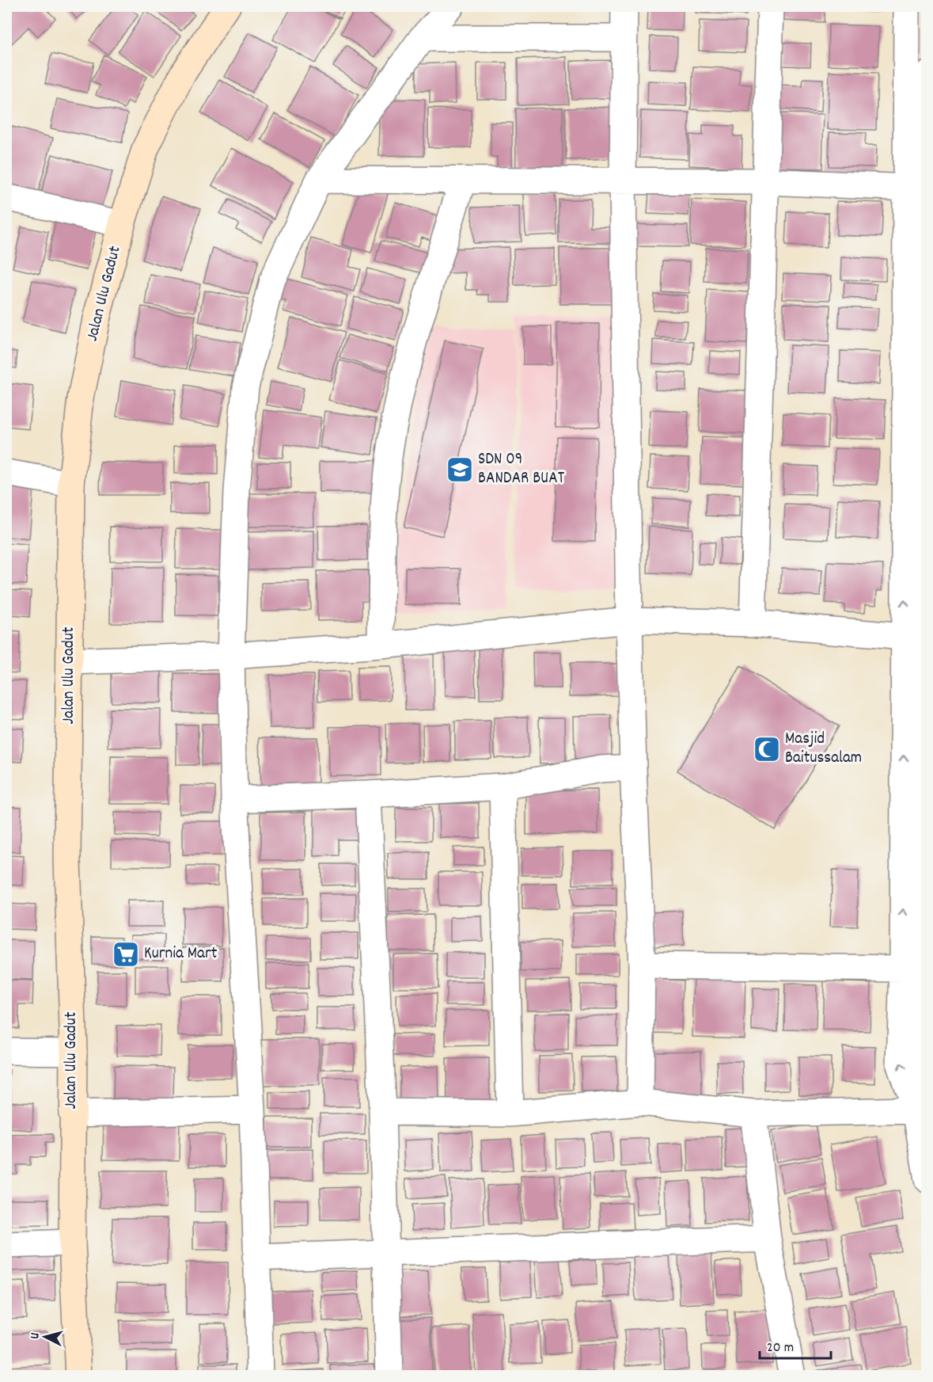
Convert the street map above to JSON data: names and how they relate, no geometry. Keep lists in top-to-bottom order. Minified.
{"streets":{"street":["Jalan Ulu Gadut"]},"places":{"school or university":["SDN 09 BANDAR BUAT"],"mosque":["Masjid Baitussalam"],"supermarket":["Kurnia Mart"]},"scale_bar":"20 m","north":"left"}
